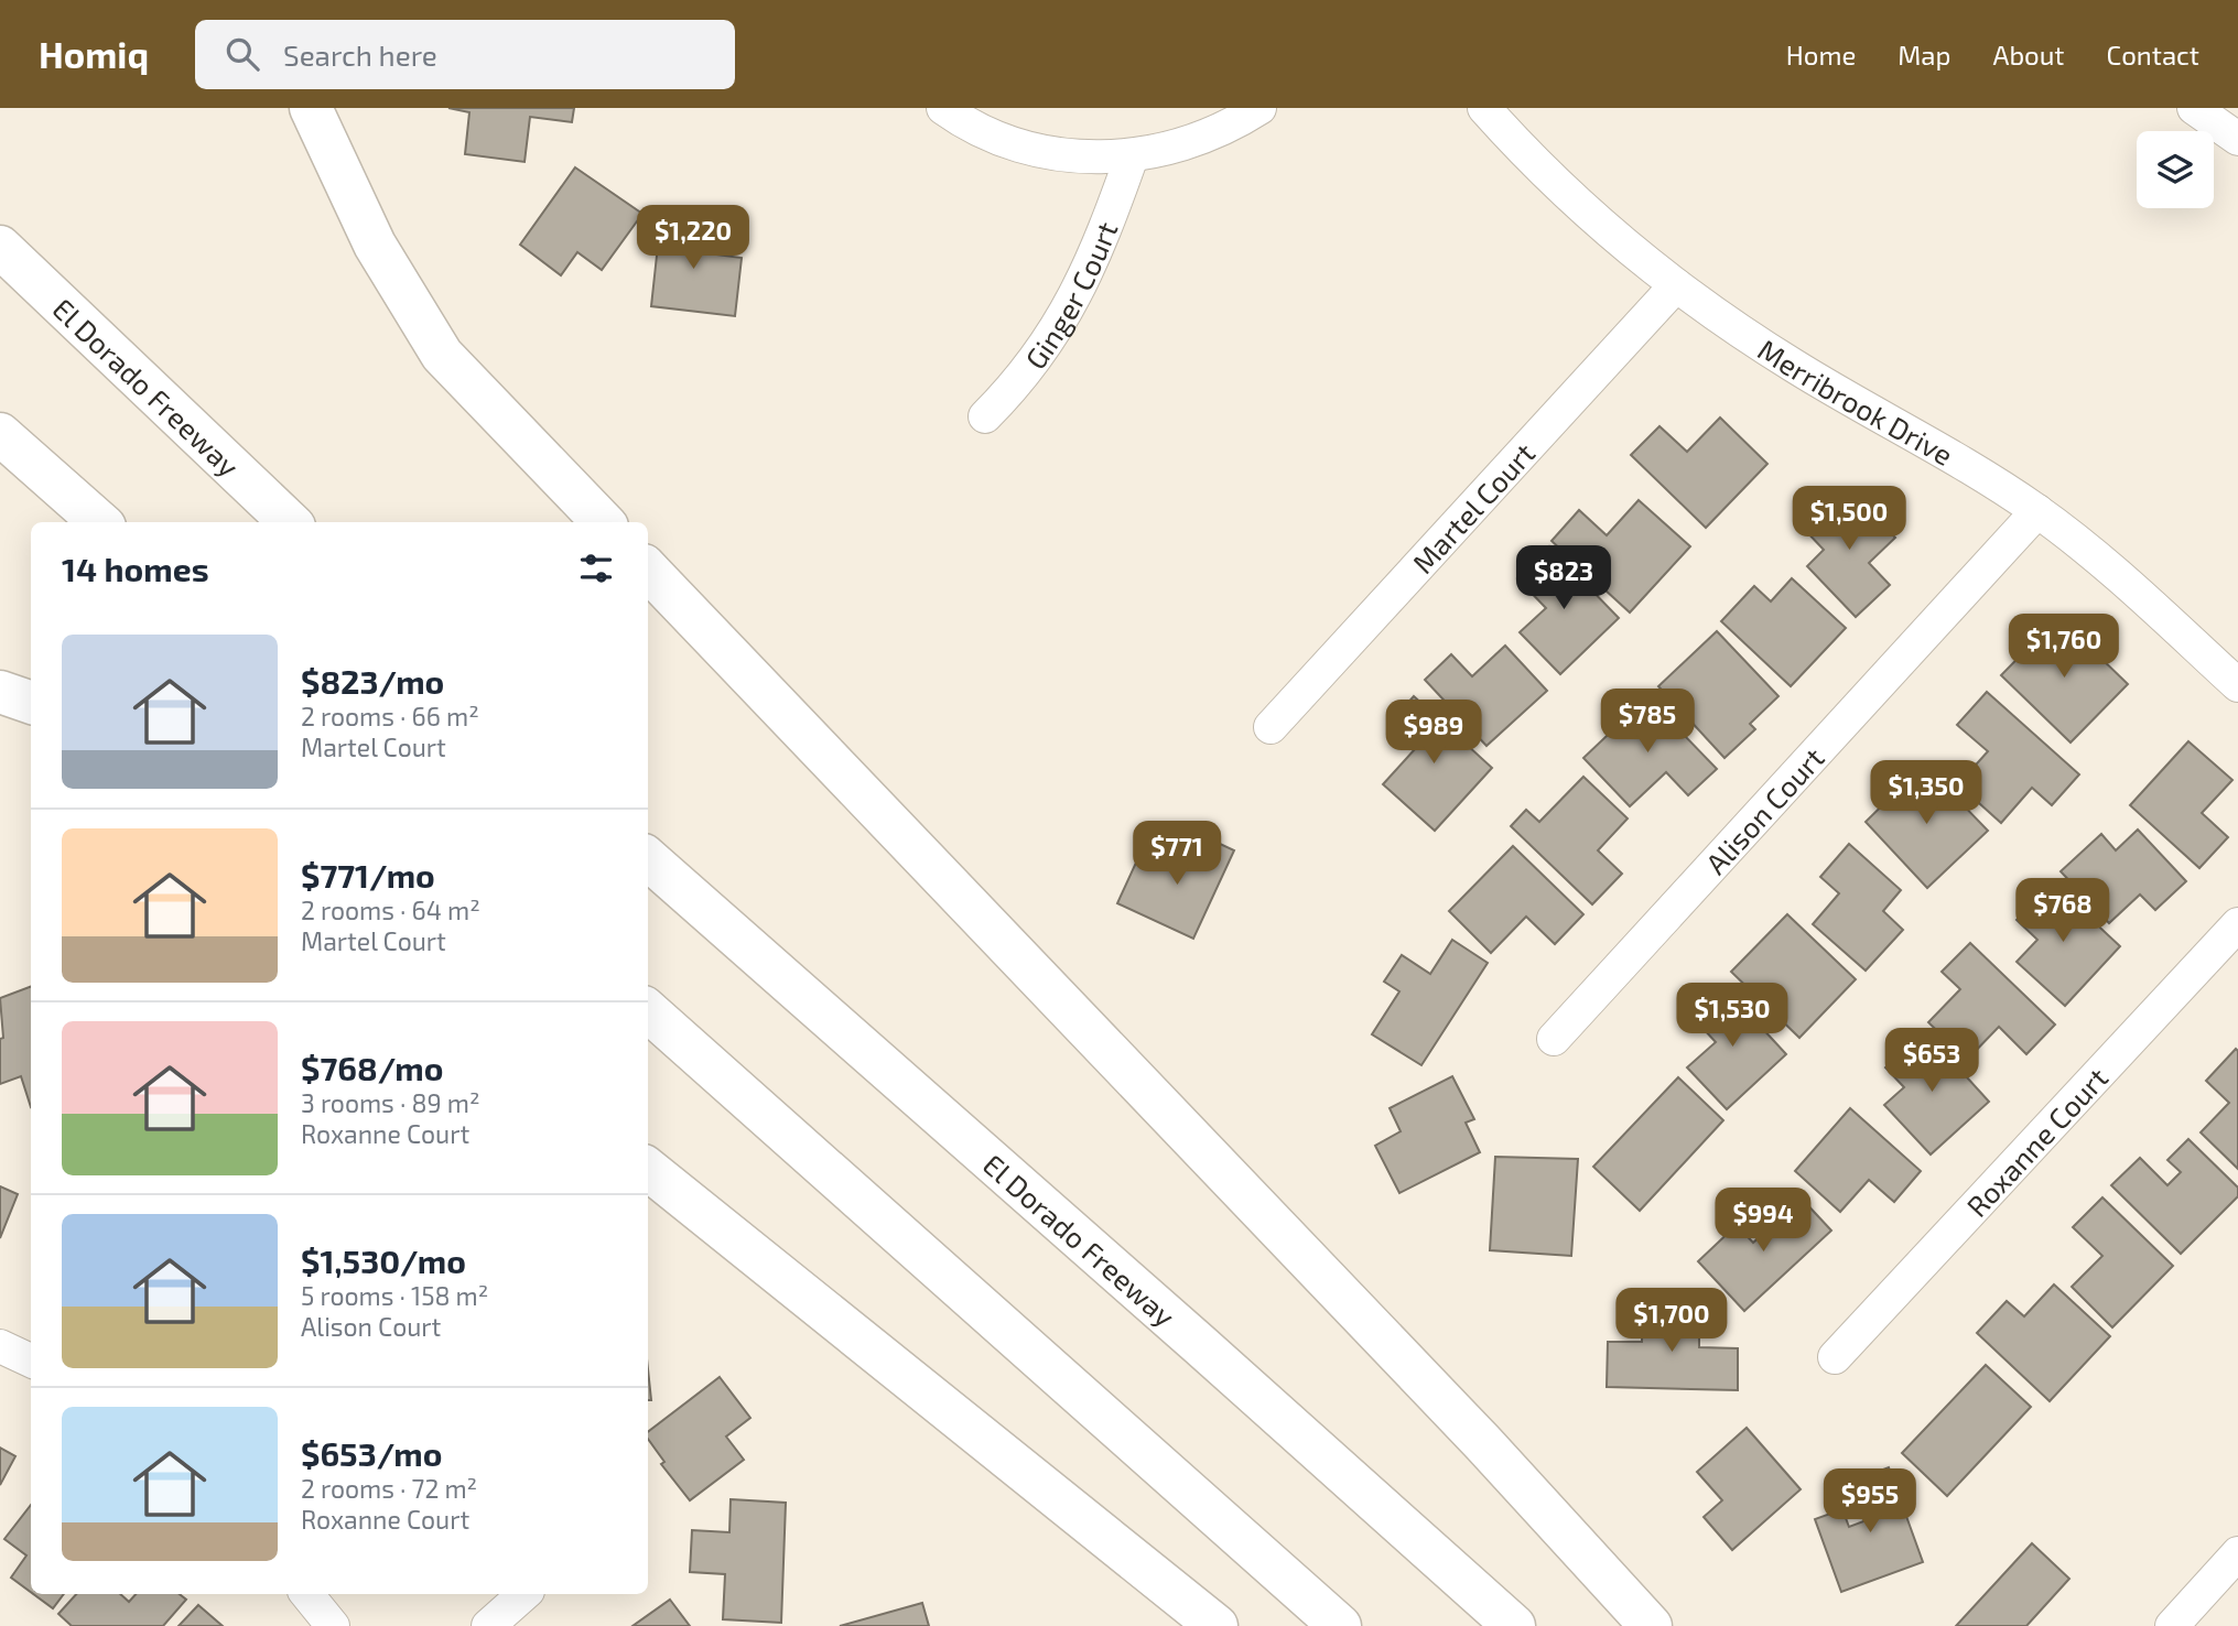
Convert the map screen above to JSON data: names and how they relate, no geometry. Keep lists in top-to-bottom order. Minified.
{"streets":{"highway":["El Dorado Freeway"],"street":["Ginger Court","Merribrook Drive","Martel Court","Alison Court","Roxanne Court"]},"crossings":[["Merribrook Drive","Martel Court"],["Merribrook Drive","Alison Court"]],"page":{"header":"Homiq","search":"Search here","nav":["Home","Map","About","Contact"],"price":["$1,220","$1,500","$823","$1,760","$785","$989","$1,350","$771","$768","$1,530","$653","$994","$1,700","$955"],"heading":"14 homes","list":[{"name":"$823/mo","note":"2 rooms · 66 m² · Martel Court"},{"name":"$771/mo","note":"2 rooms · 64 m² · Martel Court"},{"name":"$768/mo","note":"3 rooms · 89 m² · Roxanne Court"},{"name":"$1,530/mo","note":"5 rooms · 158 m² · Alison Court"},{"name":"$653/mo","note":"2 rooms · 72 m² · Roxanne Court"}]}}
